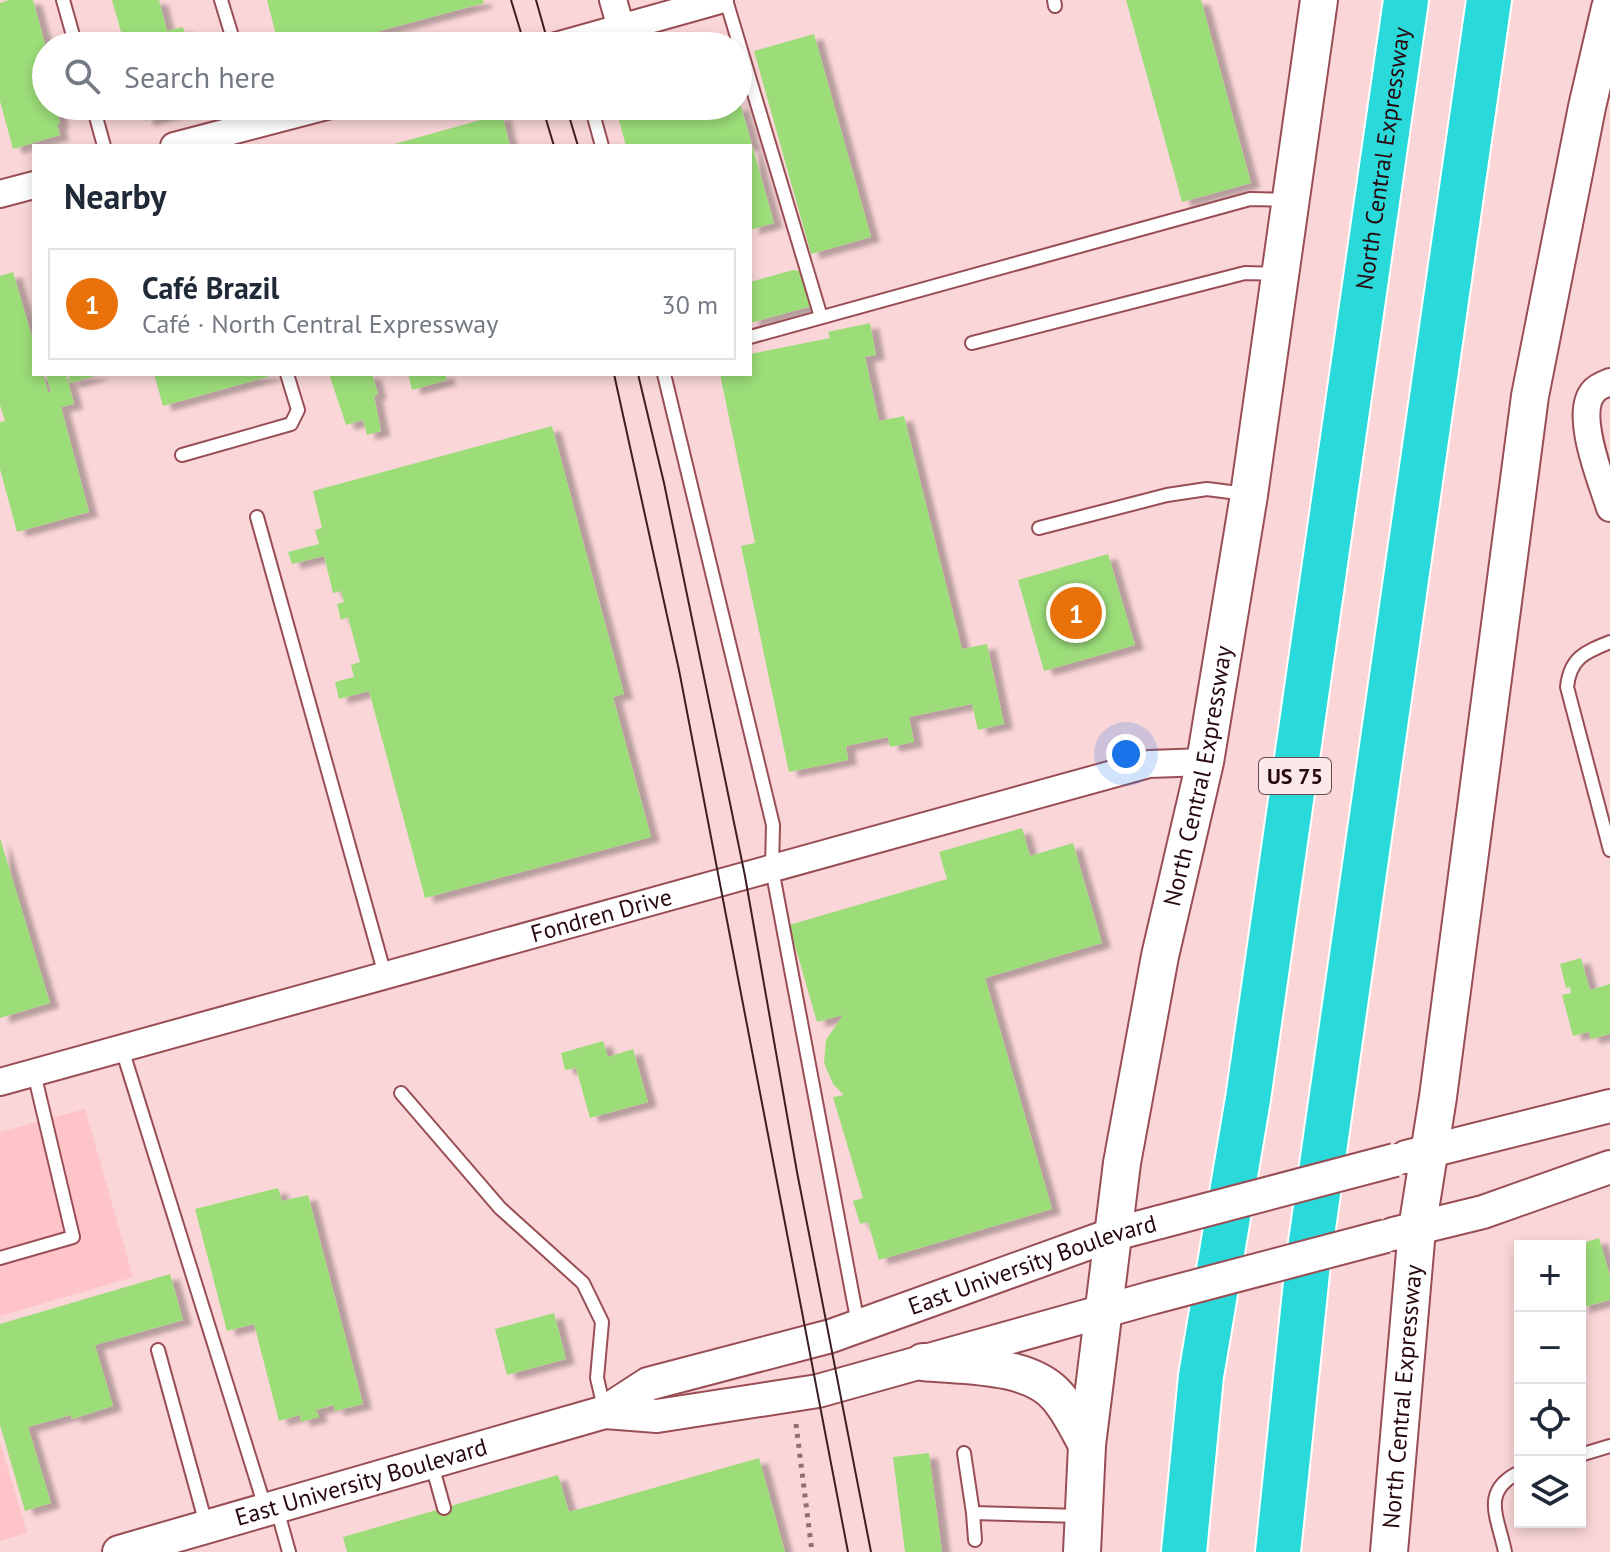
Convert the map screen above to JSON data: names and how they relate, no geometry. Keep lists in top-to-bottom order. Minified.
{"streets":{"highway":["North Central Expressway","US 75"],"street":["Fondren Drive","East University Boulevard"]},"crossings":[["North Central Expressway","Fondren Drive"],["North Central Expressway","East University Boulevard"]],"page":{"search":"Search here","heading":"Nearby","list":[{"mark":"1","name":"Café Brazil","note":"Café · North Central Expressway","value":"30 m"}],"pins":"1","map_buttons":["+","−"]}}
